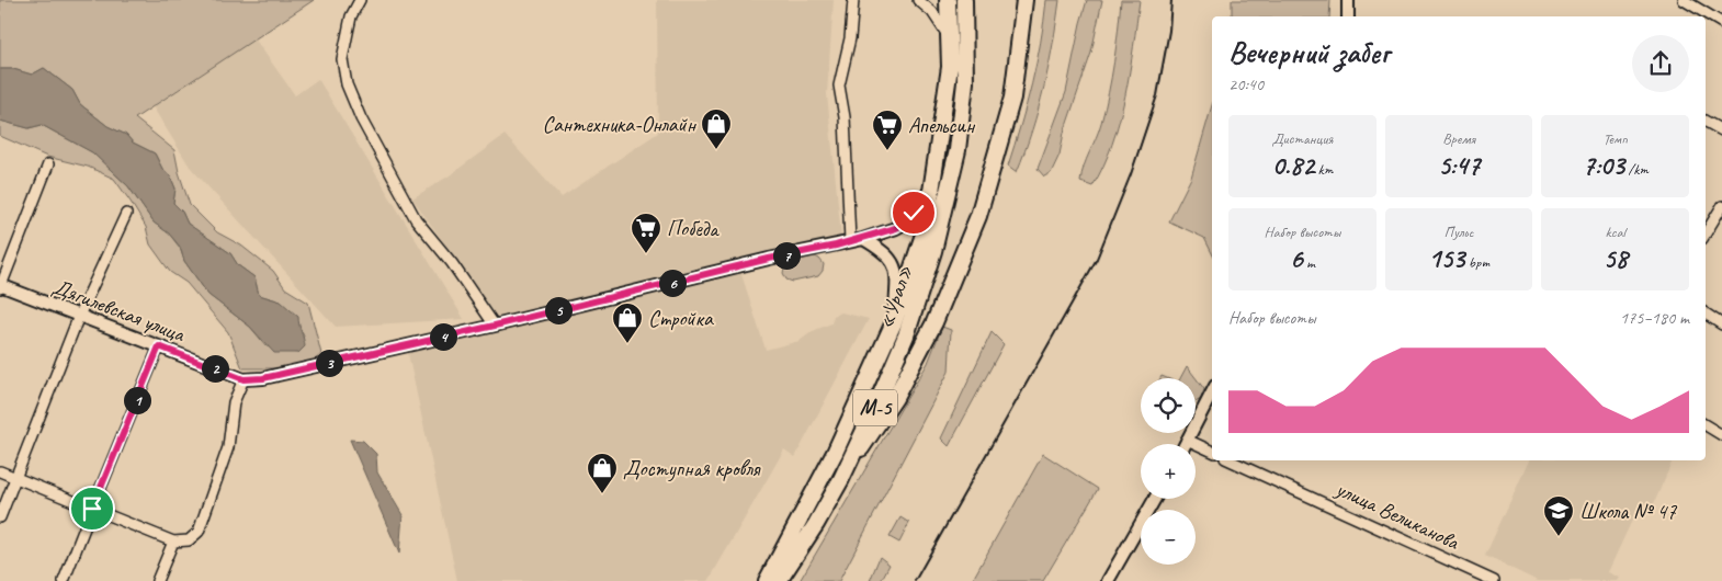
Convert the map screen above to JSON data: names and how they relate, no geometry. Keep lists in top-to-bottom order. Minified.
{"streets":{"main road":["«Урал»","М-5"],"street":["Дягилевская улица","улица Великанова"]},"crossings":[["«Урал»","Дягилевская улица"]],"places":{"shop":["Сантехника-Онлайн","Стройка","Доступная кровля"],"supermarket":["Апельсин","Победа"],"school or university":["Школа № 47"]},"page":{"heading":["Вечерний забег","20:40"],"stats":[["Дистанция","0.82 km"],["Время","5:47"],["Темп","7:03 /km"],["Набор высоты","6 m"],["Пульс","153 bpm"],["kcal","58"]],"pins":["7","6","5","4","3","2","1"],"chart":["Набор высоты","175–180 m"],"map_buttons":["+","−"]}}
